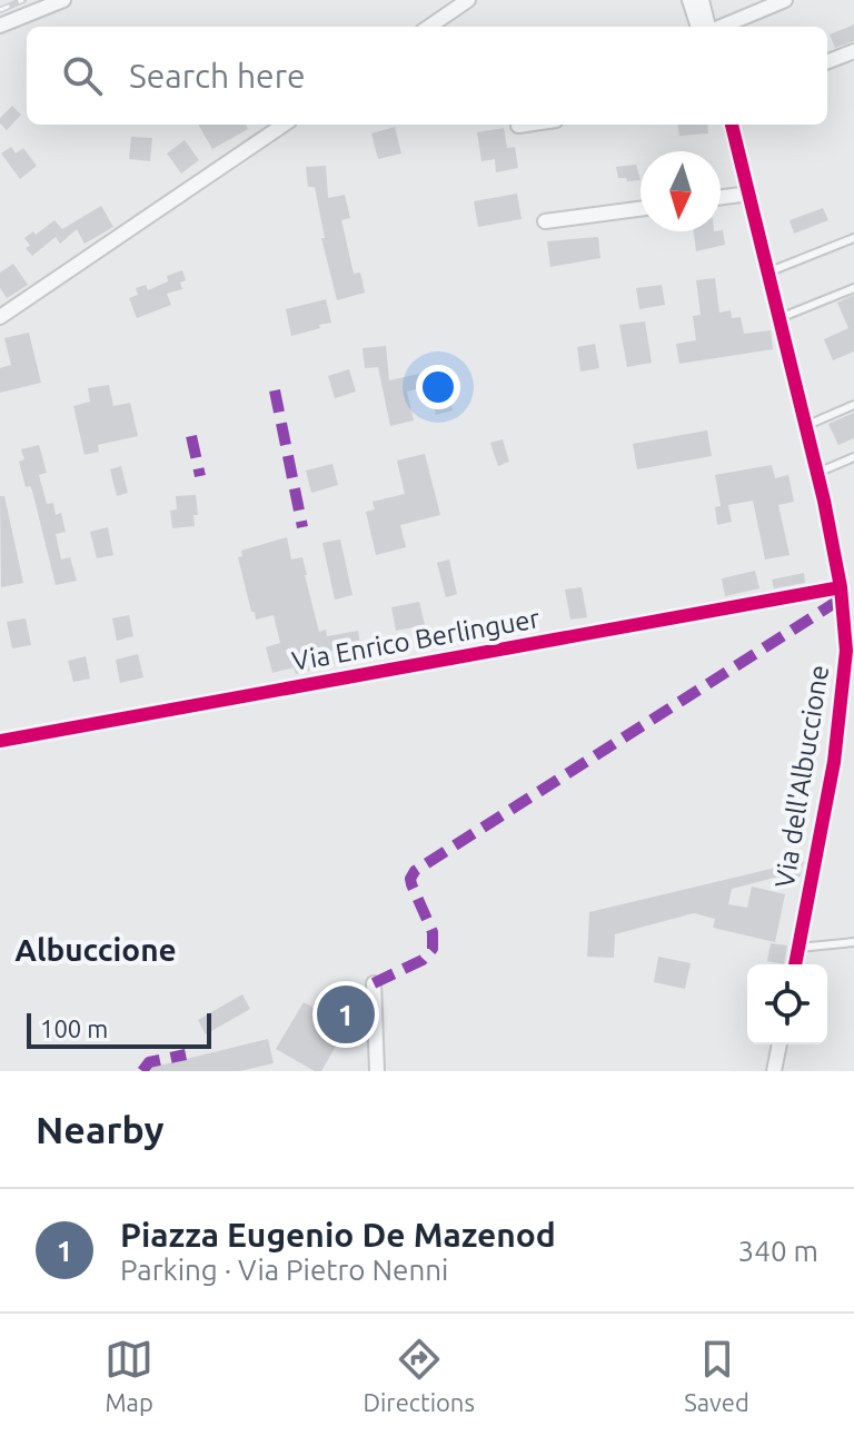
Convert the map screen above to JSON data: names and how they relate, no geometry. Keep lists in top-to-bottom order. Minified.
{"streets":{"street":["Via Enrico Berlinguer","Via dell'Albuccione"]},"crossings":[["Via Enrico Berlinguer","Via dell'Albuccione"]],"districts":["Albuccione"],"scale_bar":"100 m","north":"bottom","page":{"search":"Search here","pins":"1","scale":"100 m","heading":"Nearby","list":[{"mark":"1","name":"Piazza Eugenio De Mazenod","note":"Parking · Via Pietro Nenni","value":"340 m"}],"nav":["Map","Directions","Saved"]}}
